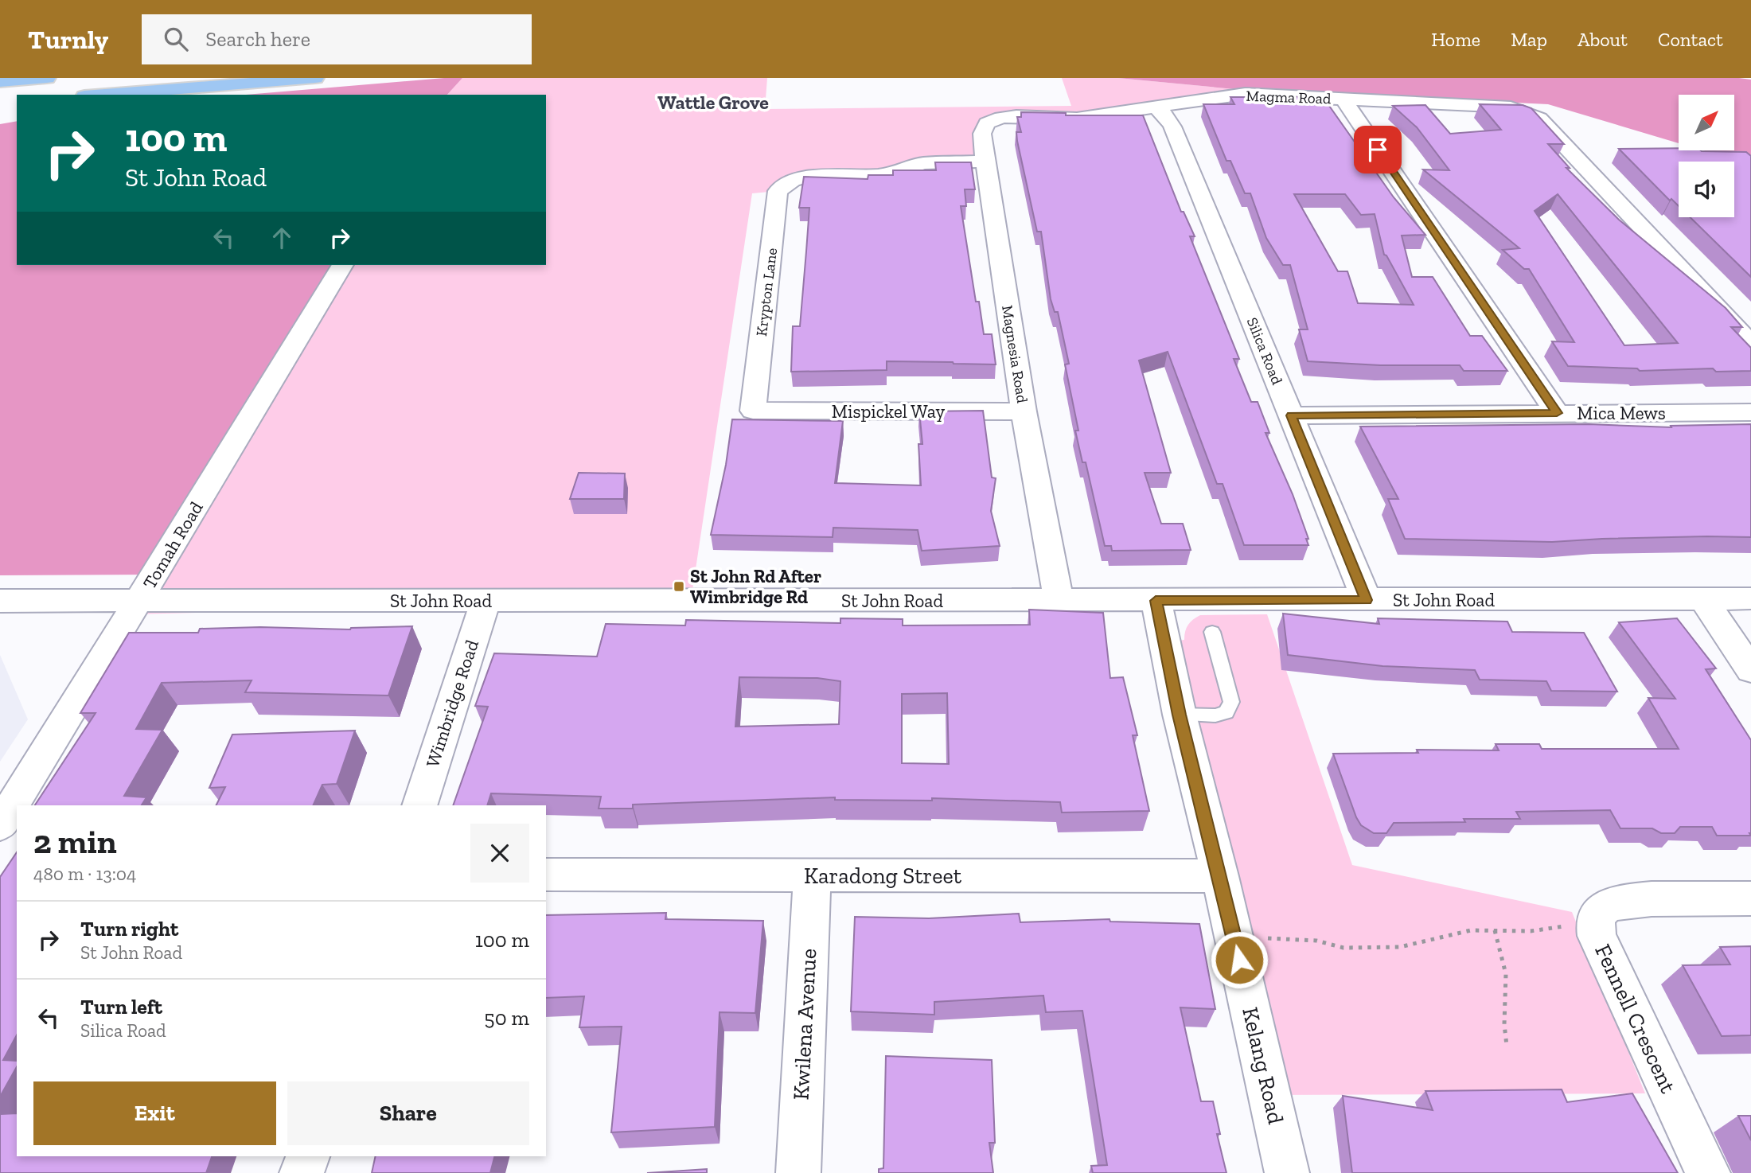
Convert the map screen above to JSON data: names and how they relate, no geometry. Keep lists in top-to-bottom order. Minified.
{"streets":{"street":["Magma Road","Krypton Lane","Silica Road","Magnesia Road","Mispickel Way","Mica Mews","Tomah Road","St John Road","Wimbridge Road","Karadong Street","Fennell Crescent","Kwilena Avenue","Kelang Road"]},"crossings":[["Magma Road","Silica Road"],["Magma Road","Magnesia Road"],["Krypton Lane","Magnesia Road"],["Krypton Lane","Mispickel Way"],["Silica Road","Mica Mews"],["Silica Road","St John Road"],["Magnesia Road","Mispickel Way"],["Magnesia Road","St John Road"],["Tomah Road","St John Road"],["St John Road","Wimbridge Road"],["St John Road","Kelang Road"],["Karadong Street","Kwilena Avenue"],["Karadong Street","Kelang Road"]],"districts":["Wattle Grove"],"places":{"transit":["St John Rd After Wimbridge Rd"]},"north":"top right","page":{"header":"Turnly","search":"Search here","nav":["Home","Map","About","Contact"],"turn":["100 m","St John Road"],"heading":["2 min","480 m · 13:04"],"list":[{"name":"Turn right","note":"St John Road","value":"100 m"},{"name":"Turn left","note":"Silica Road","value":"50 m"}],"buttons":["Exit","Share"]}}
